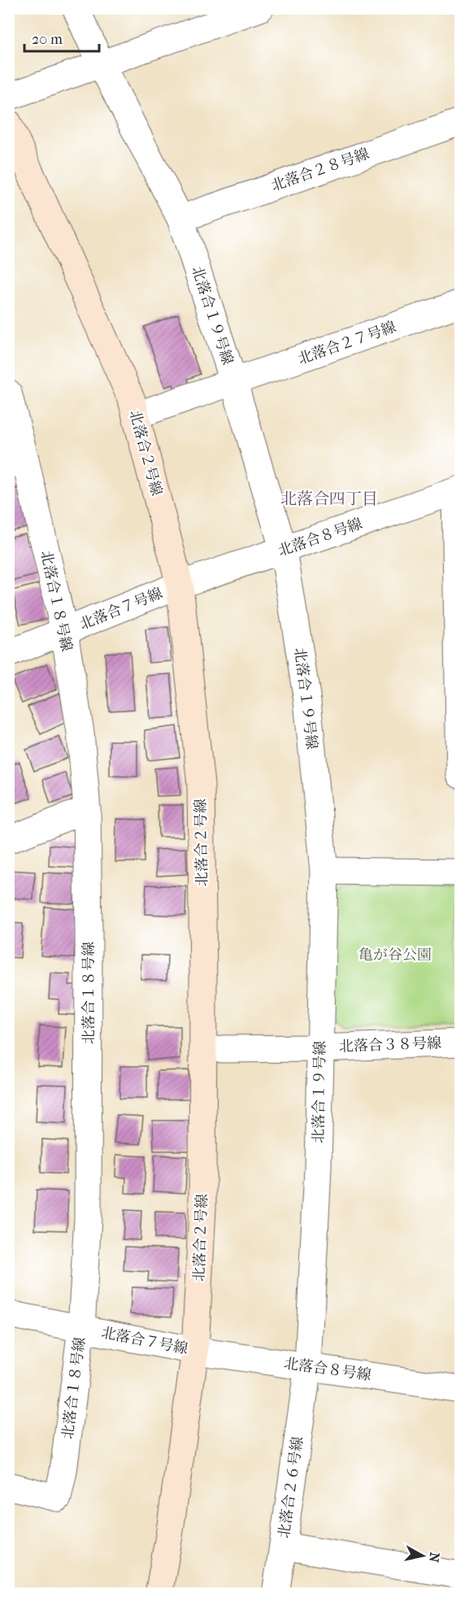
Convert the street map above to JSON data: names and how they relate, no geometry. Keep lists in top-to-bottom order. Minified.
{"streets":{"street":["北落合２８号線","北落合１９号線","北落合２７号線","北落合２号線","北落合８号線","北落合１８号線","北落合７号線","北落合３８号線","北落合２６号線"]},"crossings":[["北落合２８号線","北落合１９号線"],["北落合１９号線","北落合２７号線"],["北落合１９号線","北落合８号線"],["北落合１９号線","北落合３８号線"],["北落合１９号線","北落合２６号線"],["北落合２７号線","北落合２号線"],["北落合２号線","北落合８号線"],["北落合２号線","北落合７号線"],["北落合８号線","北落合７号線"],["北落合８号線","北落合２６号線"],["北落合１８号線","北落合７号線"]],"districts":["北落合四丁目"],"parks":["亀が谷公園"],"scale_bar":"20 m","north":"right"}
